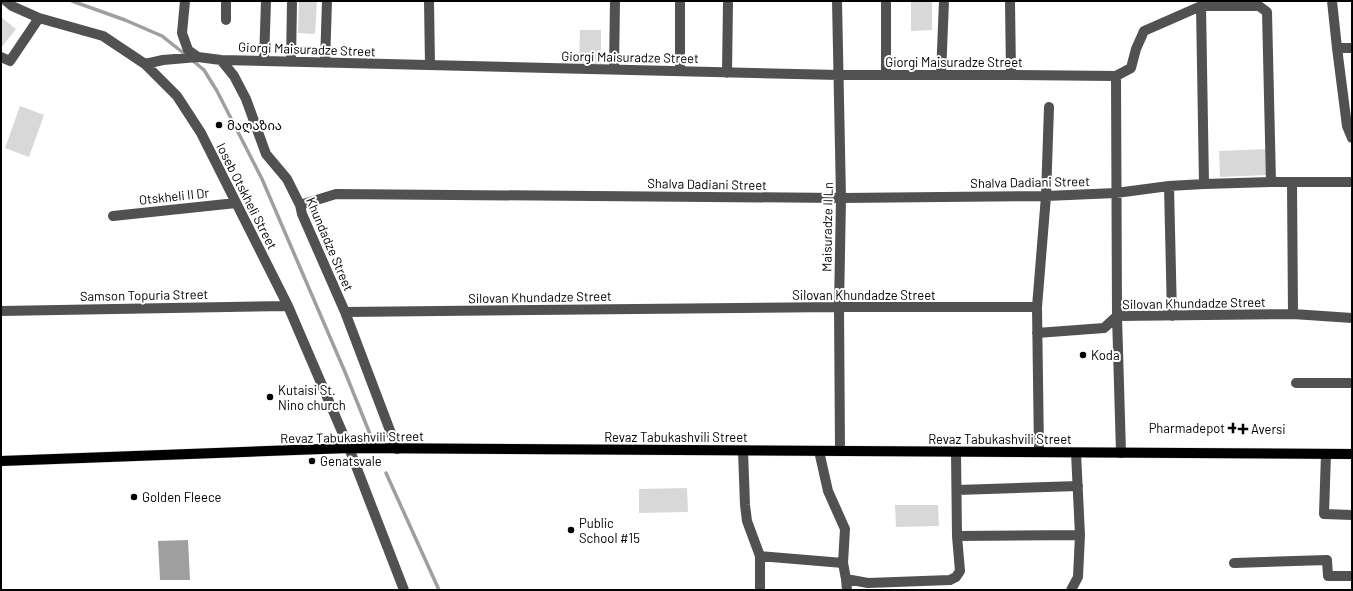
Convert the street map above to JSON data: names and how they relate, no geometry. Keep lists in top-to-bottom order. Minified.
{"streets":{"main road":["Revaz Tabukashvili Street"],"street":["Giorgi Maisuradze Street","Shalva Dadiani Street","Otskheli II Dr","Ioseb Otskheli Street","Maisuradze II Ln","Khundadze Street","Samson Topuria Street","Silovan Khundadze Street"]},"crossings":[["Giorgi Maisuradze Street","Ioseb Otskheli Street"],["Giorgi Maisuradze Street","Maisuradze II Ln"],["Giorgi Maisuradze Street","Khundadze Street"],["Shalva Dadiani Street","Maisuradze II Ln"],["Shalva Dadiani Street","Khundadze Street"],["Otskheli II Dr","Ioseb Otskheli Street"],["Ioseb Otskheli Street","Samson Topuria Street"],["Ioseb Otskheli Street","Revaz Tabukashvili Street"],["Maisuradze II Ln","Silovan Khundadze Street"],["Maisuradze II Ln","Revaz Tabukashvili Street"],["Khundadze Street","Silovan Khundadze Street"],["Khundadze Street","Revaz Tabukashvili Street"]],"places":{"other":["მაღაზია","Koda","Kutaisi St. Nino church","Genatsvale","Golden Fleece","Public School #15"],"health":["Pharmadepot","Aversi"]}}
